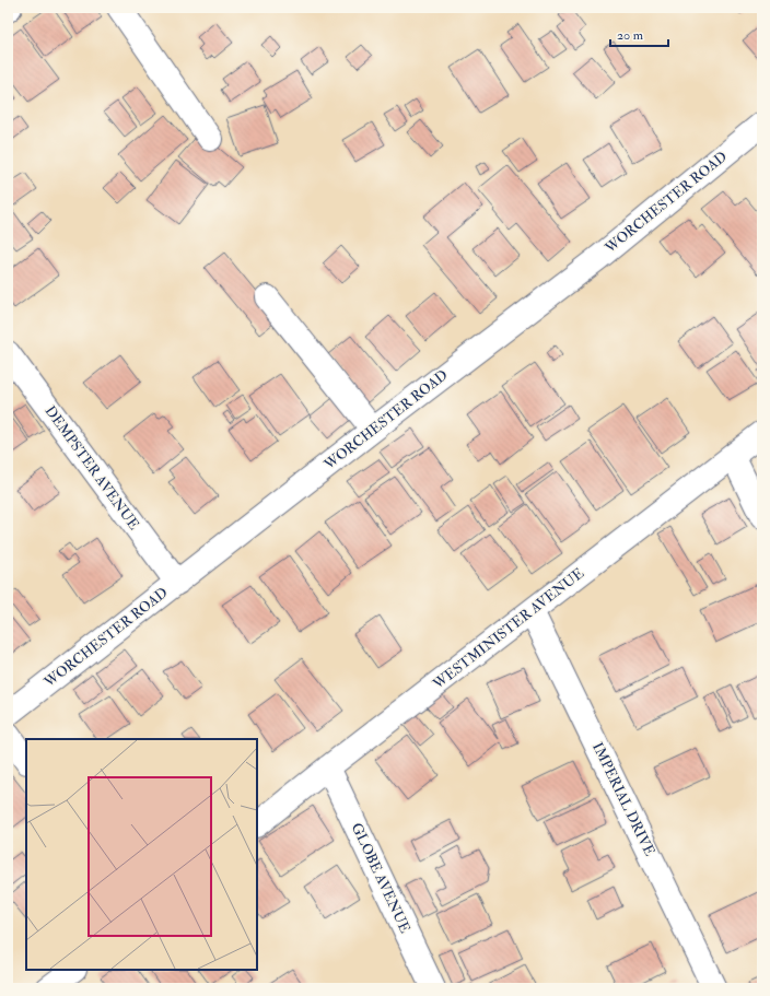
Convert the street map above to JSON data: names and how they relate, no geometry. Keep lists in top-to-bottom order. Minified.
{"streets":{"street":["WORCHESTER ROAD","DEMPSTER AVENUE","WESTMINISTER AVENUE","IMPERIAL DRIVE","GLOBE AVENUE"]},"crossings":[["WORCHESTER ROAD","DEMPSTER AVENUE"],["WESTMINISTER AVENUE","IMPERIAL DRIVE"],["WESTMINISTER AVENUE","GLOBE AVENUE"]],"scale_bar":"20 m"}
